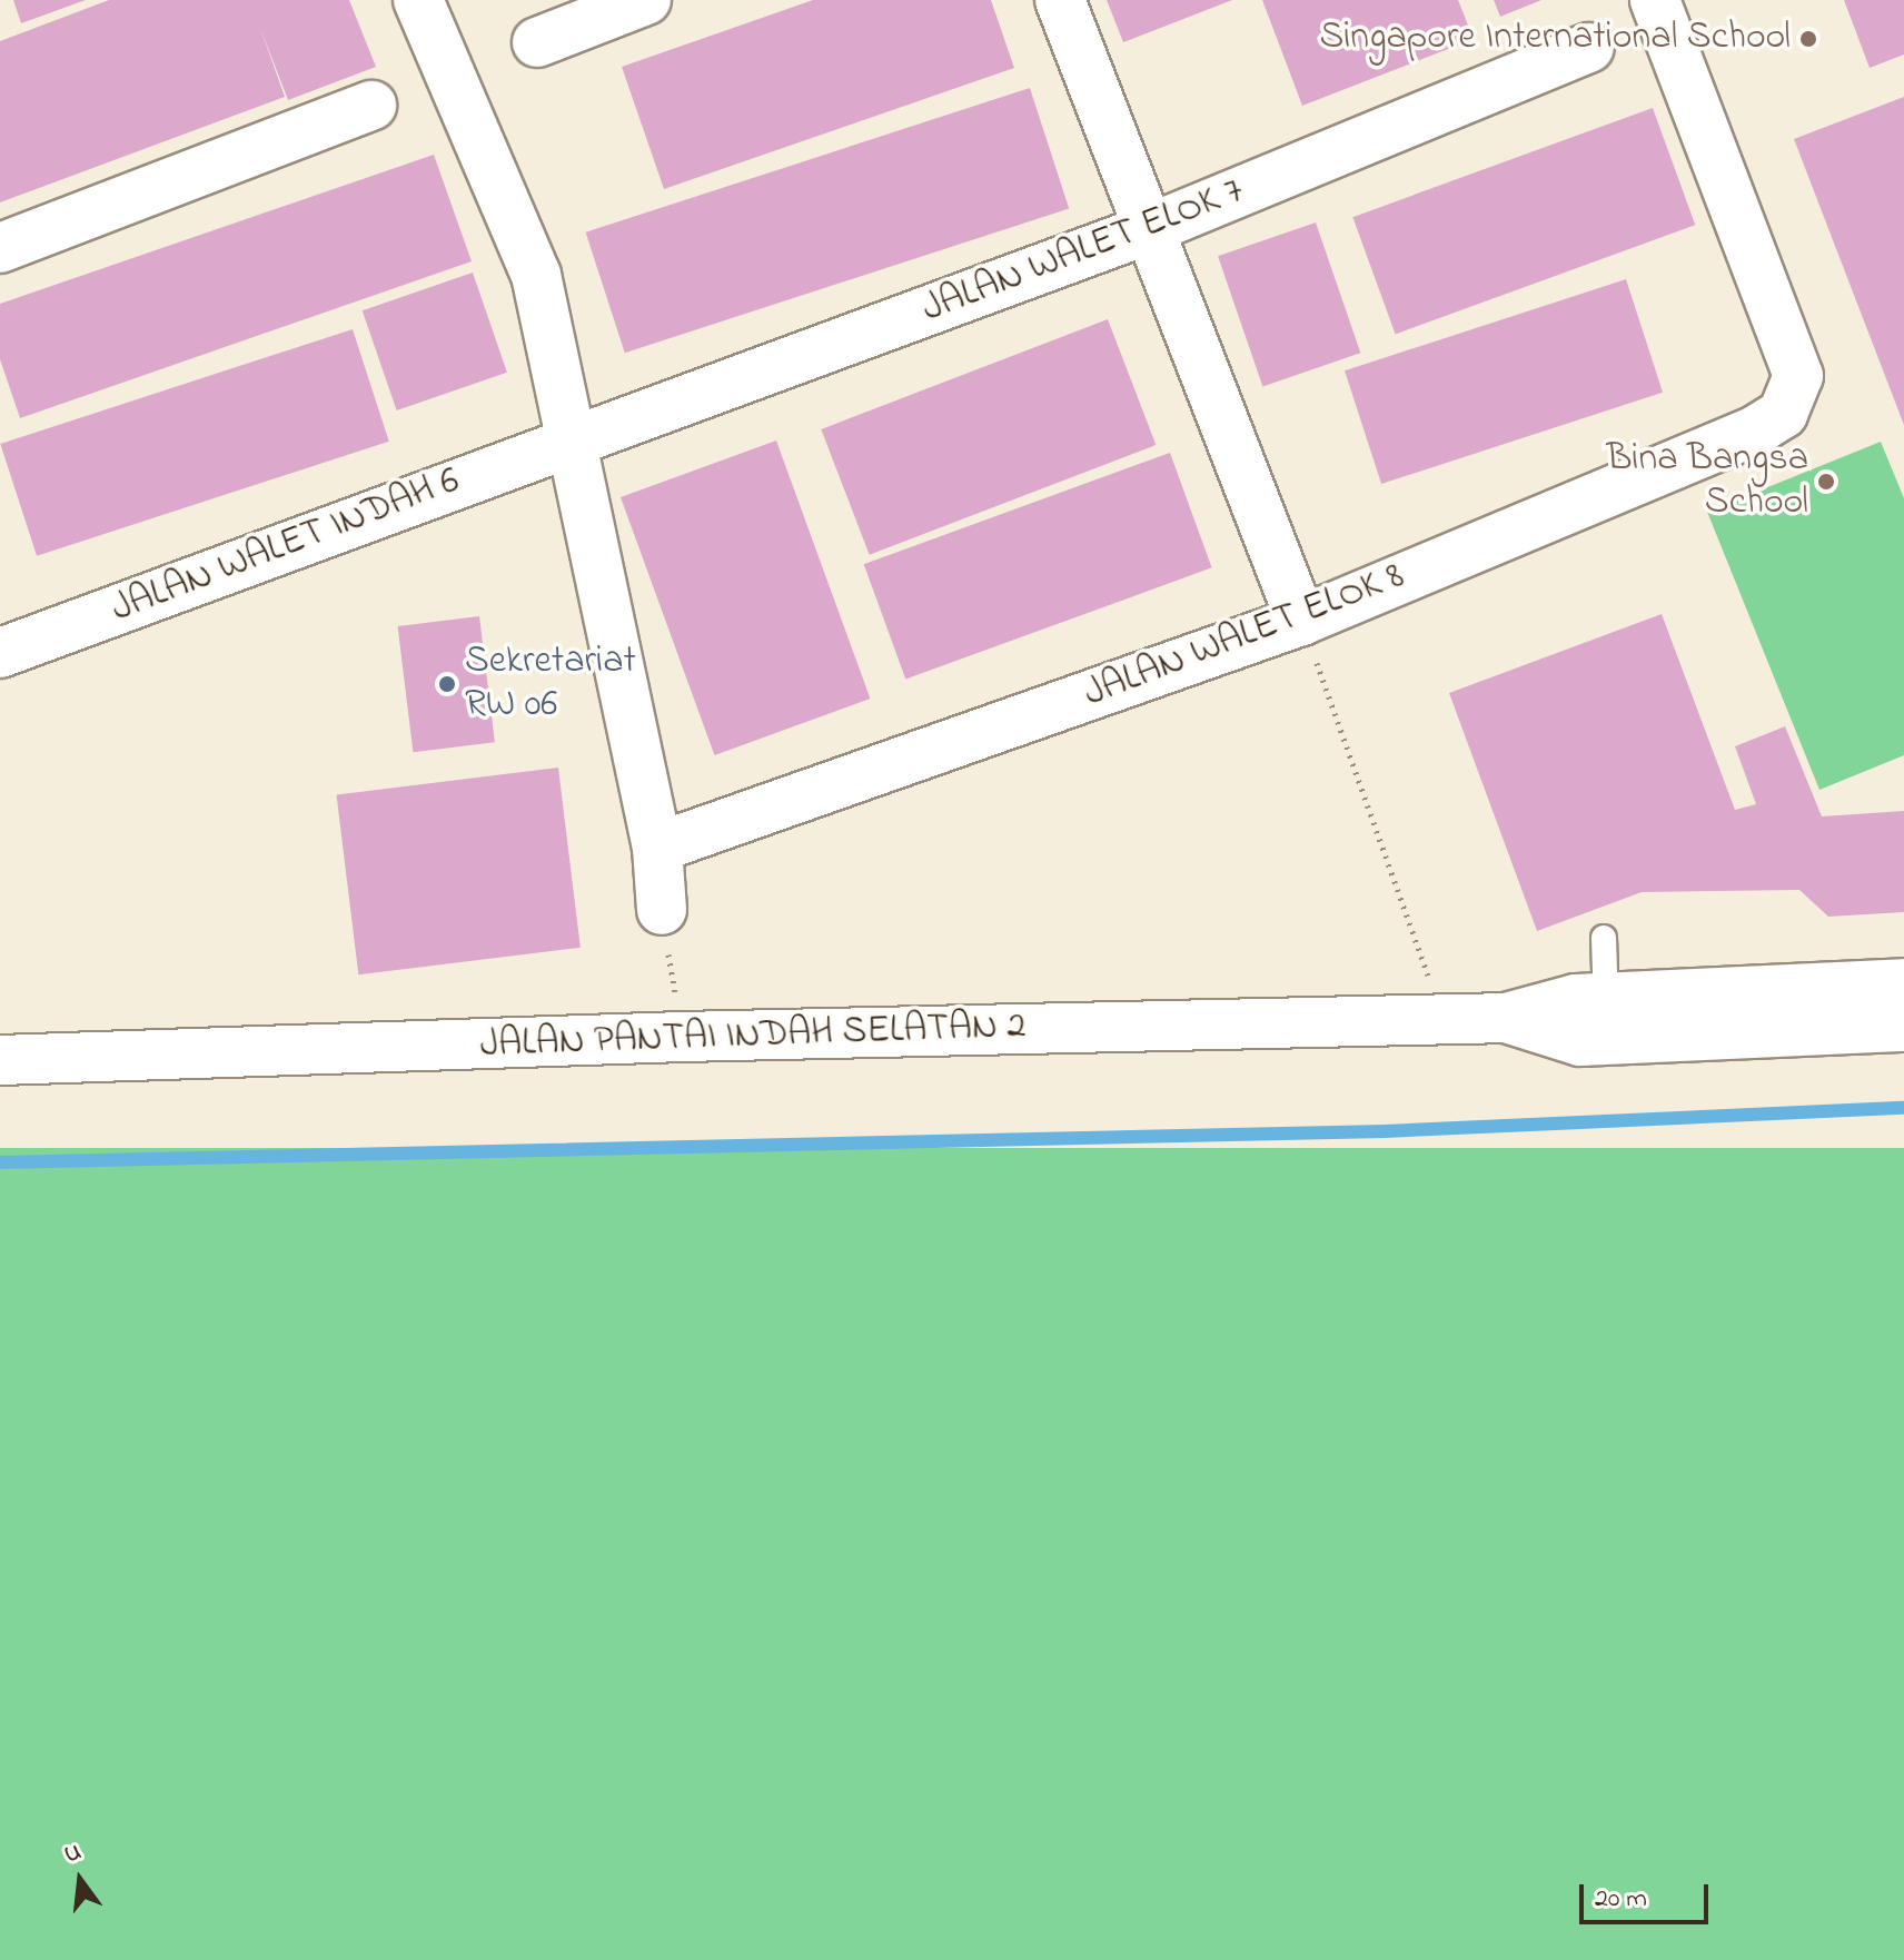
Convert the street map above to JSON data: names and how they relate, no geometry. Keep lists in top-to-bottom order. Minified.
{"streets":{"street":["JALAN WALET ELOK 7","JALAN WALET INDAH 6","JALAN WALET ELOK 8","JALAN PANTAI INDAH SELATAN 2"]},"crossings":[["JALAN WALET ELOK 7","JALAN WALET INDAH 6"]],"places":["Singapore International School","Bina Bangsa School","Sekretariat RW 06"],"scale_bar":"20 m","north":"top"}
